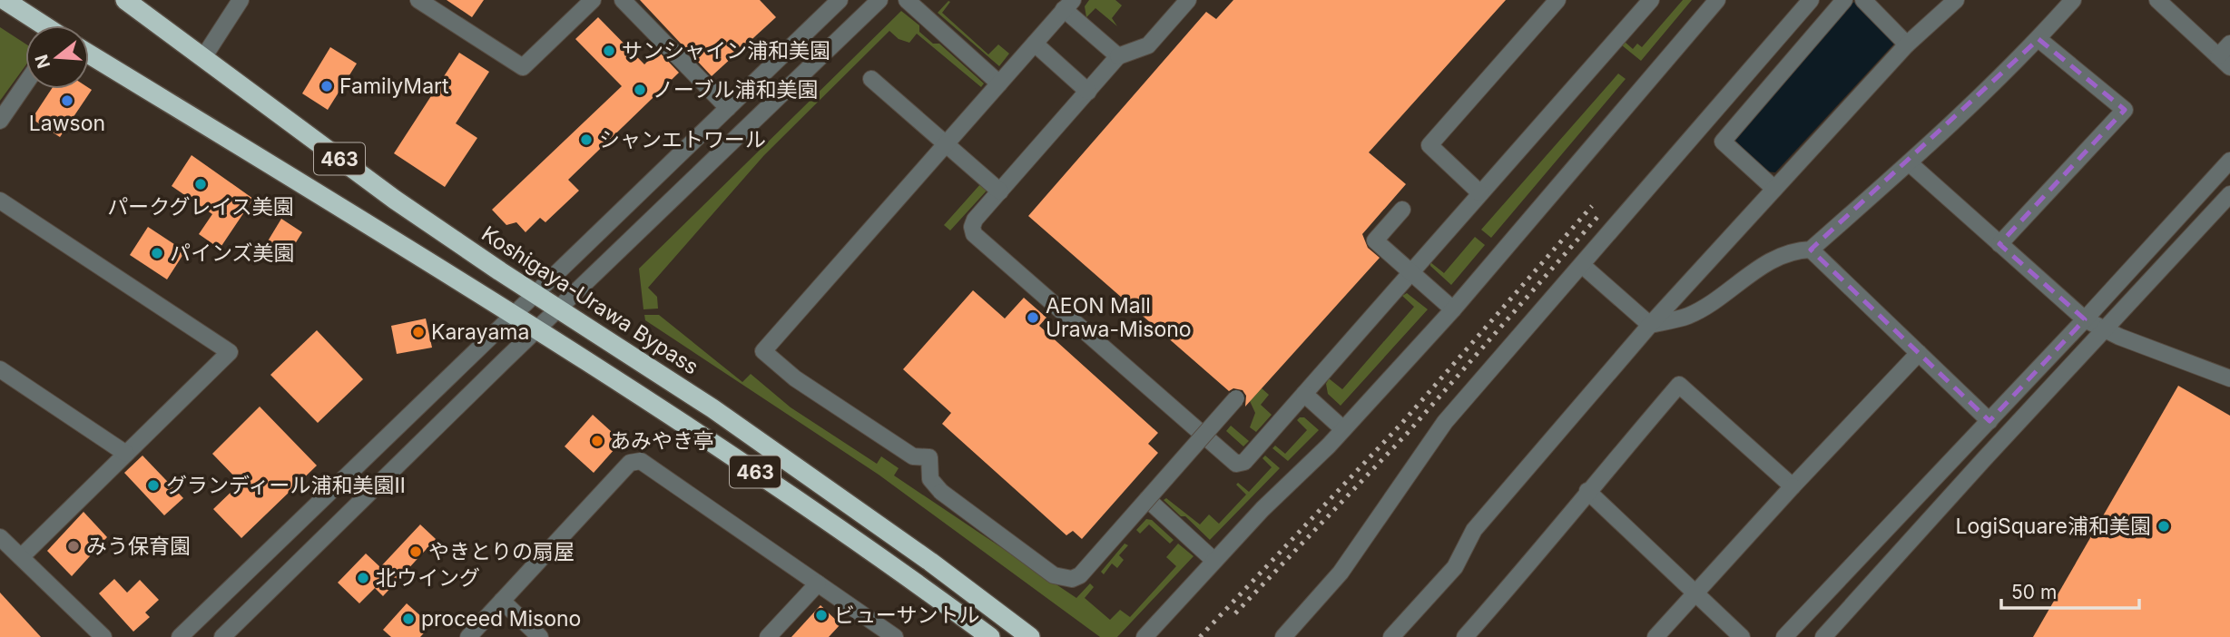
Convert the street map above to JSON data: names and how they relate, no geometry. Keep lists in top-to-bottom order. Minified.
{"streets":{"highway":["463","Koshigaya-Urawa Bypass"]},"places":["サンシャイン浦和美園","FamilyMart","ノーブル浦和美園","Lawson","シャンエトワール","パークグレイス美園","パインズ美園","AEON Mall Urawa-Misono","Karayama","あみやき亭","グランディール浦和美園Ⅱ","LogiSquare浦和美園","みう保育園","やきとりの扇屋","北ウイング","ビューサントル","proceed Misono"],"scale_bar":"50 m","north":"left"}
